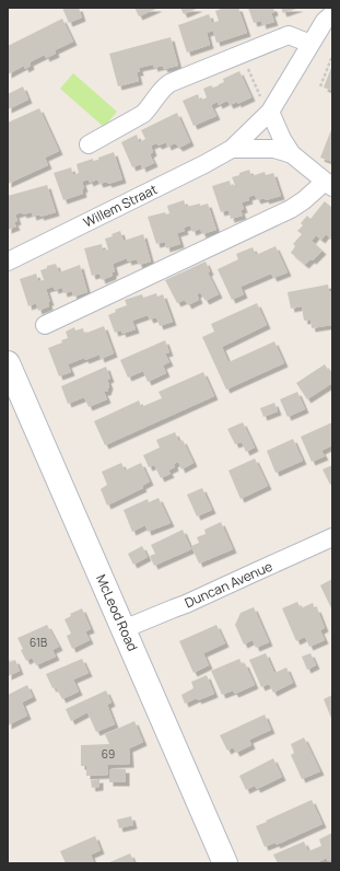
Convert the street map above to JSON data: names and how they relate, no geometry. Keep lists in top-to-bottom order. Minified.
{"streets":{"street":["Willem Straat","Duncan Avenue","McLeod Road"]},"crossings":[["Duncan Avenue","McLeod Road"]],"house_numbers":["61B","69"]}
